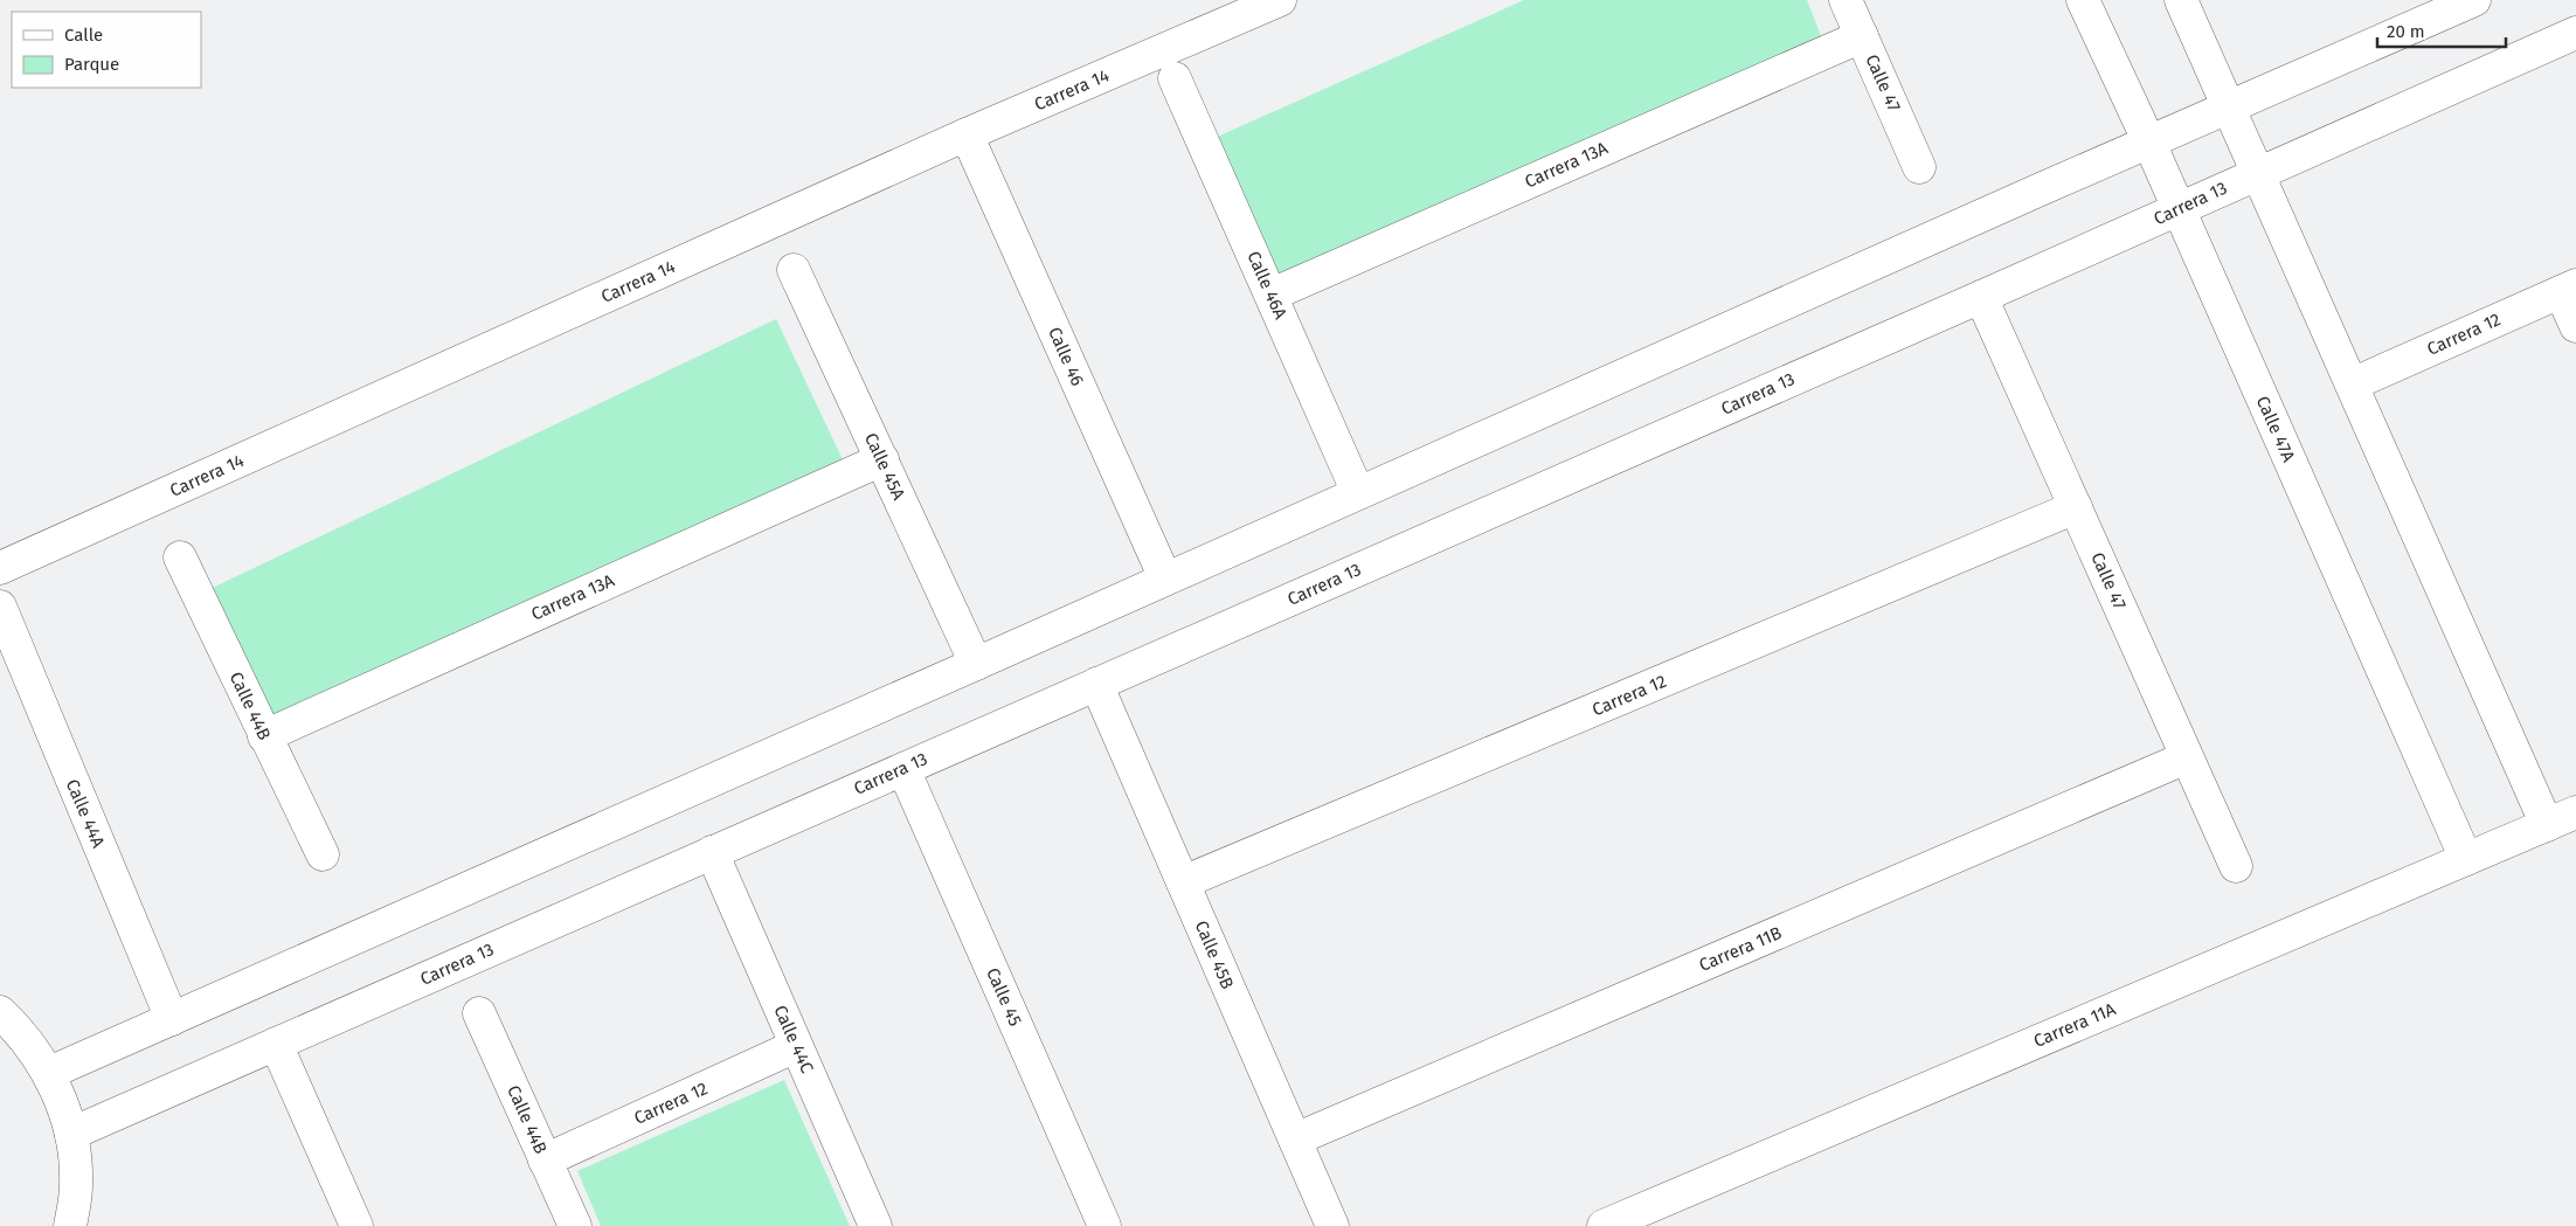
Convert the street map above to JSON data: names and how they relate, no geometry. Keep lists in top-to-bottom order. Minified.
{"streets":{"street":["Calle 47","Carrera 14","Carrera 13A","Carrera 13","Calle 46A","Carrera 12","Calle 46","Calle 47A","Calle 45A","Calle 44B","Calle 44A","Carrera 11B","Calle 45B","Calle 45","Carrera 11A","Calle 44C"]},"crossings":[["Calle 47","Carrera 13A"],["Calle 47","Carrera 13"],["Calle 47","Carrera 12"],["Calle 47","Carrera 11B"],["Carrera 14","Calle 46"],["Carrera 13A","Calle 46A"],["Carrera 13A","Calle 45A"],["Carrera 13A","Calle 44B"],["Carrera 13","Calle 47A"],["Carrera 13","Calle 45B"],["Carrera 13","Calle 45"],["Carrera 13","Calle 44C"],["Carrera 12","Calle 44B"],["Carrera 12","Calle 45B"],["Carrera 12","Calle 44C"],["Calle 47A","Carrera 11A"],["Carrera 11B","Calle 45B"]],"legend":["Calle","Parque"],"scale_bar":"20 m"}
